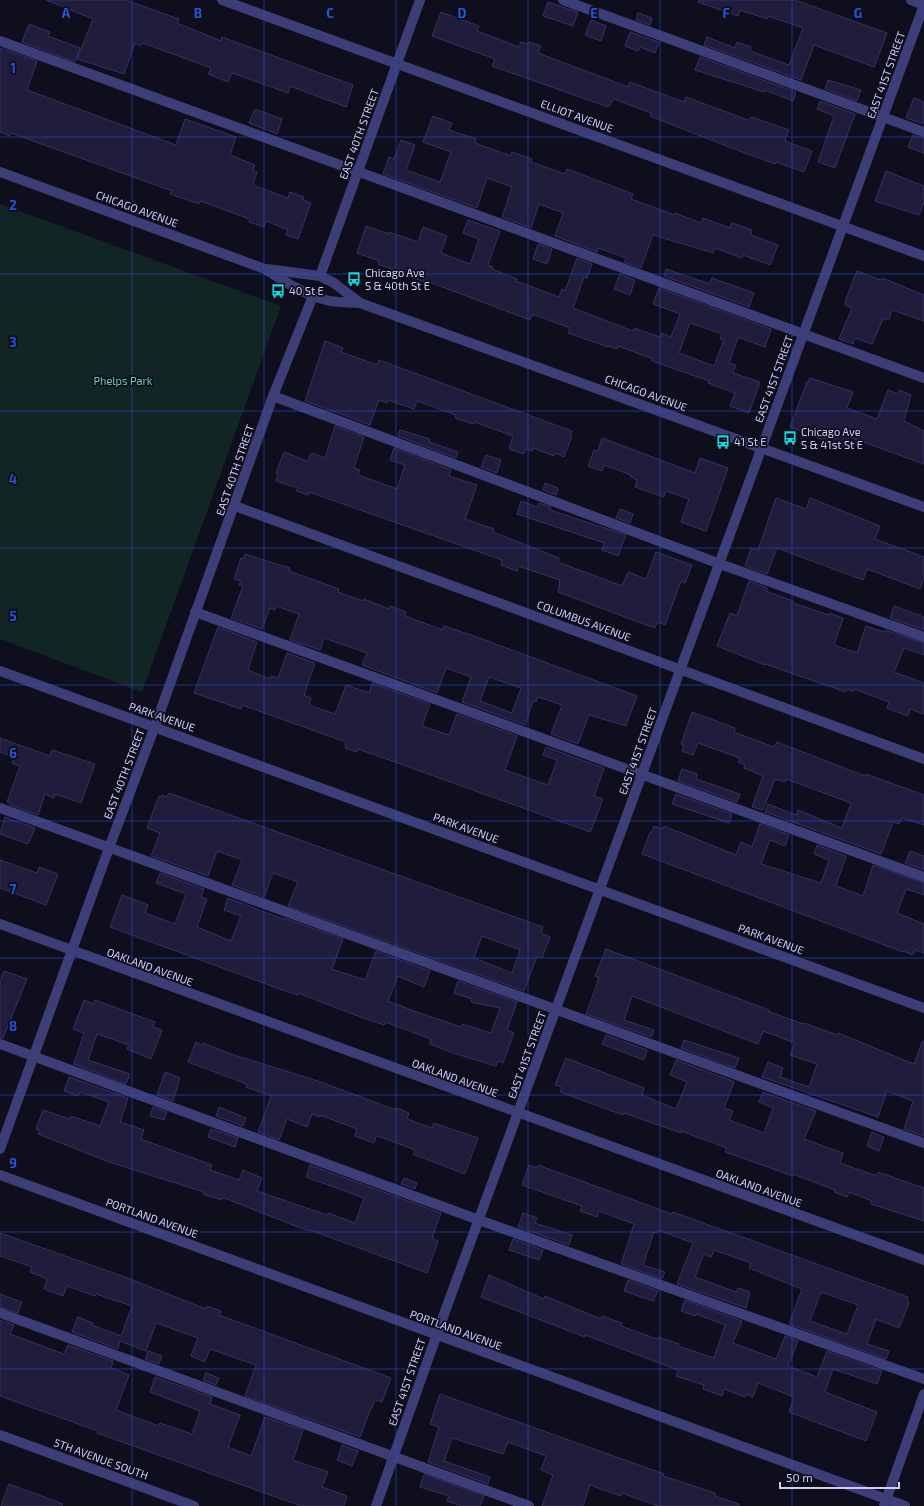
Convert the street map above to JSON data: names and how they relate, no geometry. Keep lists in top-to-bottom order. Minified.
{"streets":{"street":["EAST 41ST STREET","ELLIOT AVENUE","EAST 40TH STREET","CHICAGO AVENUE","COLUMBUS AVENUE","PARK AVENUE","OAKLAND AVENUE","PORTLAND AVENUE","5TH AVENUE SOUTH"]},"crossings":[["EAST 41ST STREET","ELLIOT AVENUE"],["EAST 41ST STREET","CHICAGO AVENUE"],["EAST 41ST STREET","COLUMBUS AVENUE"],["EAST 41ST STREET","PARK AVENUE"],["EAST 41ST STREET","OAKLAND AVENUE"],["EAST 41ST STREET","PORTLAND AVENUE"],["ELLIOT AVENUE","EAST 40TH STREET"],["EAST 40TH STREET","CHICAGO AVENUE"],["EAST 40TH STREET","COLUMBUS AVENUE"],["EAST 40TH STREET","PARK AVENUE"],["EAST 40TH STREET","OAKLAND AVENUE"]],"parks":["Phelps Park"],"places":{"bus stop":["Chicago Ave S & 40th St E","40 St E","Chicago Ave S & 41st St E","41 St E"]},"scale_bar":"50 m","grid":{"columns":["A","B","C","D","E","F","G"],"rows":["1","2","3","4","5","6","7","8","9"]}}
